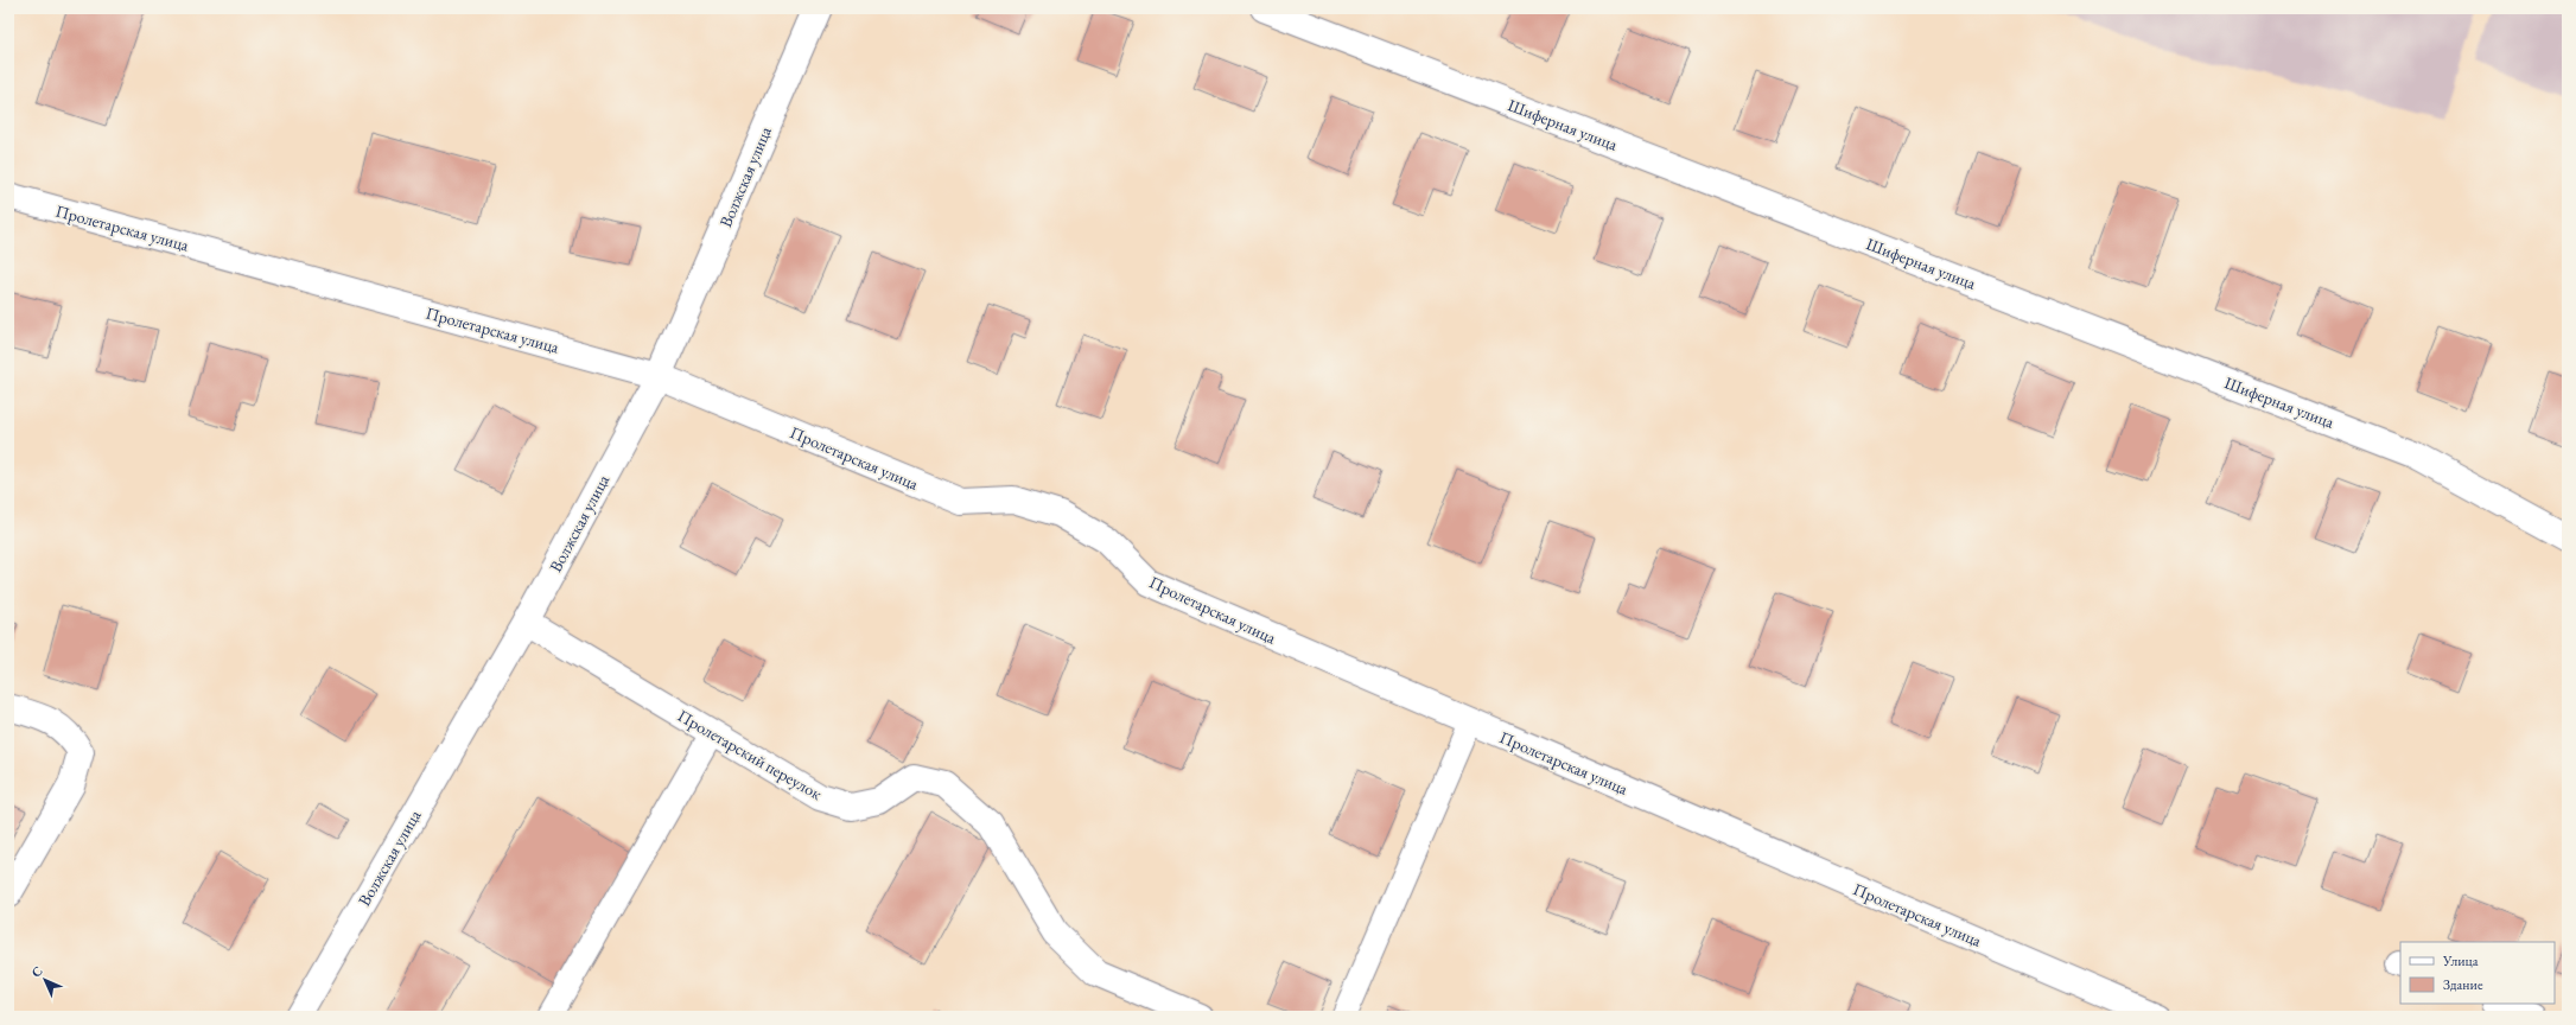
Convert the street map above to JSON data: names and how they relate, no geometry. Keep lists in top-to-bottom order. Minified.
{"streets":{"street":["Шиферная улица","Волжская улица","Пролетарская улица","Пролетарский переулок"]},"crossings":[["Волжская улица","Пролетарская улица"],["Волжская улица","Пролетарский переулок"]],"legend":["Улица","Здание"],"north":"top left"}
